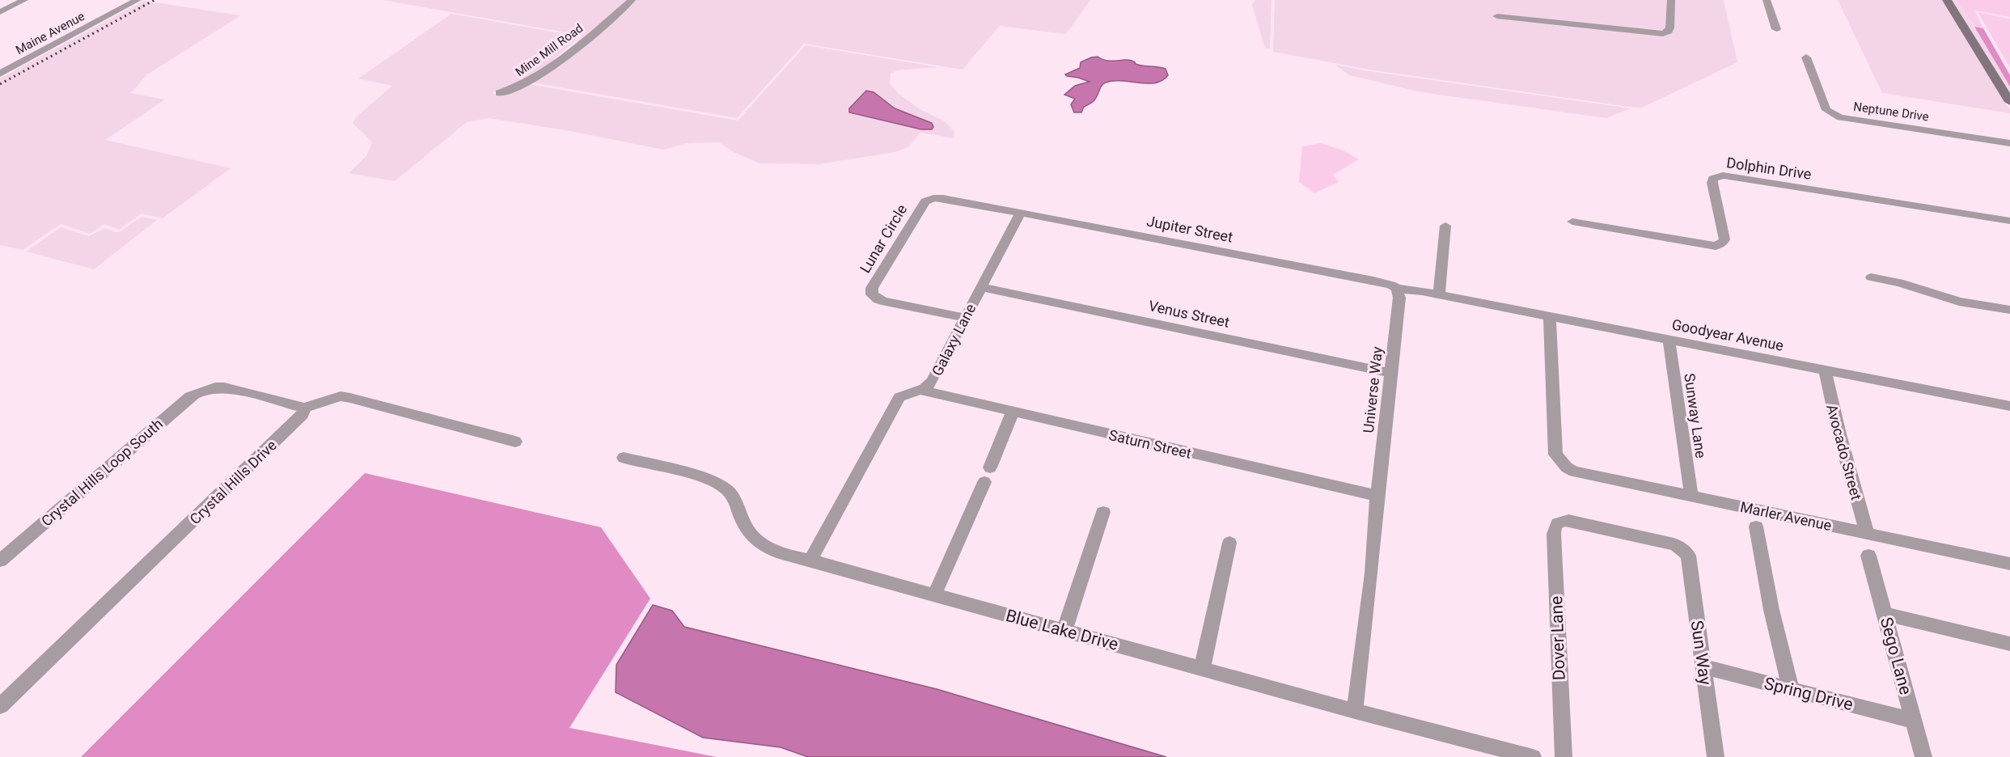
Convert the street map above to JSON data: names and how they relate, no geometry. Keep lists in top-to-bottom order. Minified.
{"streets":{"street":["Maine Avenue","Mine Mill Road","Neptune Drive","Dolphin Drive","Jupiter Street","Lunar Circle","Venus Street","Goodyear Avenue","Galaxy Lane","Universe Way","Sunway Lane","Saturn Street","Avocado Street","Crystal Hills Loop South","Crystal Hills Drive","Marler Avenue","Blue Lake Drive","Dover Lane","Sun Way","Sego Lane","Spring Drive"]},"crossings":[["Jupiter Street","Lunar Circle"],["Jupiter Street","Goodyear Avenue"],["Jupiter Street","Galaxy Lane"],["Jupiter Street","Universe Way"],["Lunar Circle","Galaxy Lane"],["Venus Street","Galaxy Lane"],["Venus Street","Universe Way"],["Goodyear Avenue","Sunway Lane"],["Goodyear Avenue","Avocado Street"],["Goodyear Avenue","Marler Avenue"],["Galaxy Lane","Saturn Street"],["Galaxy Lane","Blue Lake Drive"],["Universe Way","Saturn Street"],["Universe Way","Blue Lake Drive"],["Sunway Lane","Marler Avenue"],["Avocado Street","Marler Avenue"],["Crystal Hills Loop South","Crystal Hills Drive"],["Dover Lane","Sun Way"],["Sun Way","Spring Drive"],["Sego Lane","Spring Drive"]]}
